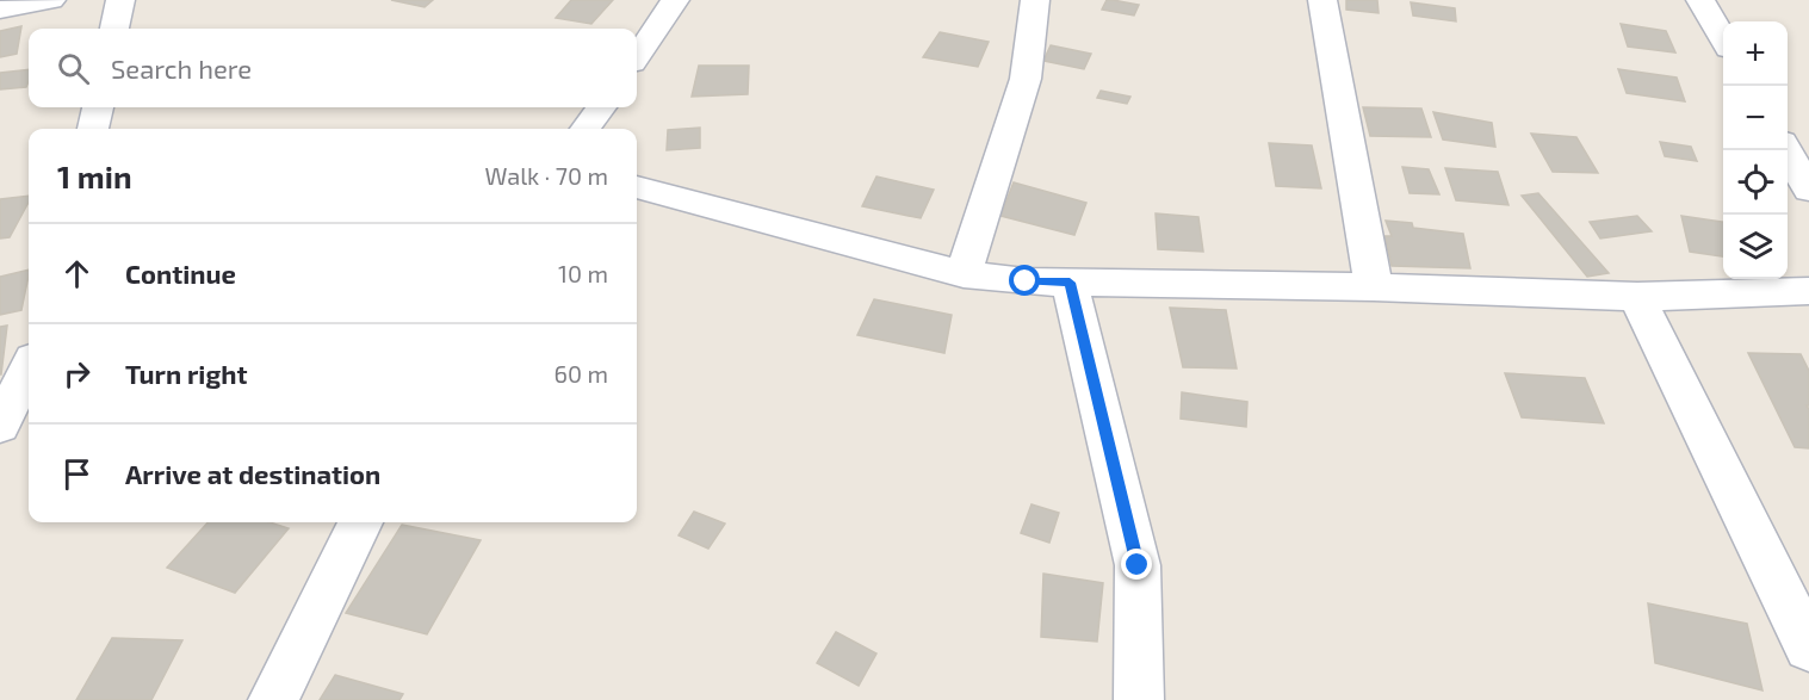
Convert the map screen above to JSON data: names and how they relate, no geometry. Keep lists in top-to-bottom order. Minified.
{"page":{"map_buttons":["+","−"],"search":"Search here","heading":["1 min","Walk · 70 m"],"list":[["Continue","10 m"],["Turn right","60 m"],"Arrive at destination"]}}
